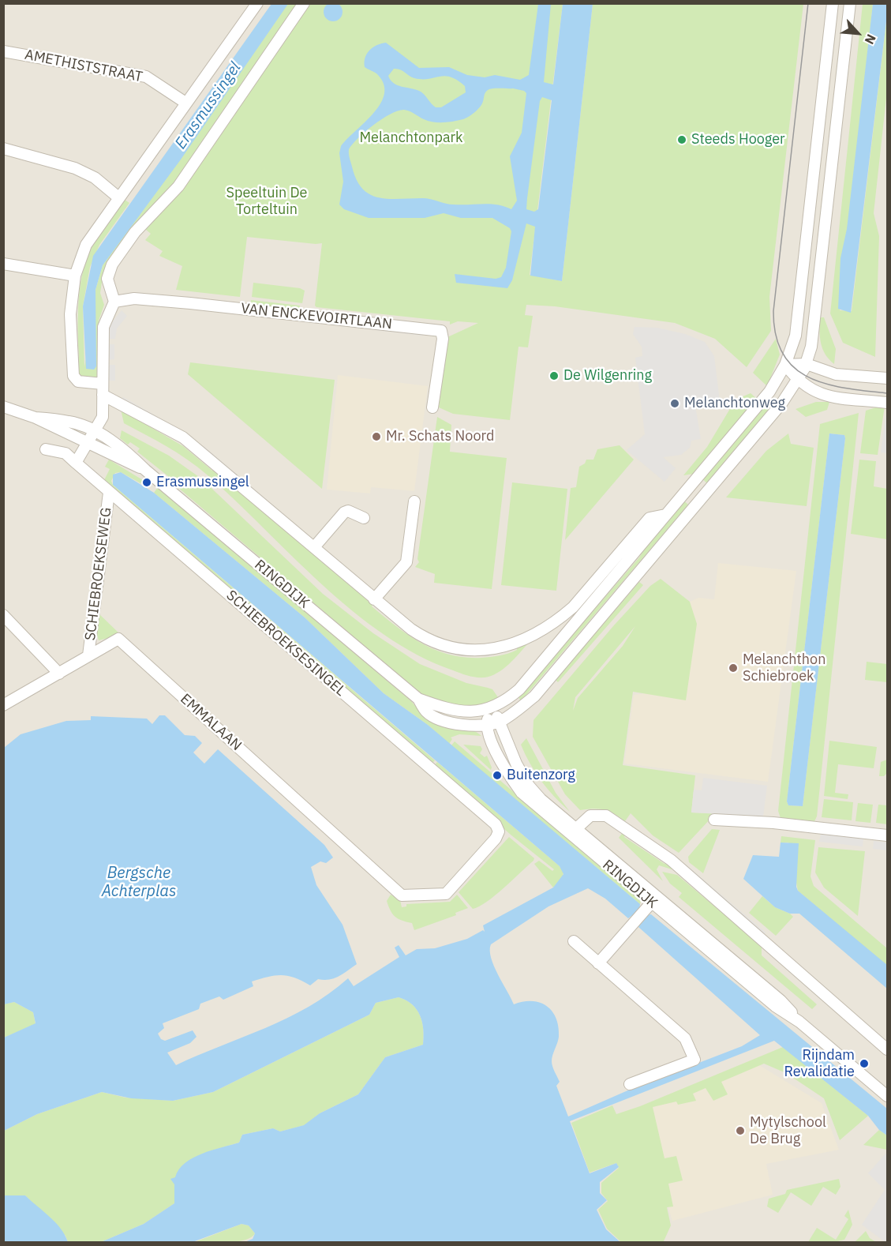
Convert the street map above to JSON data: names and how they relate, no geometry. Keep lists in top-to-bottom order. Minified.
{"streets":{"street":["AMETHISTSTRAAT","VAN ENCKEVOIRTLAAN","SCHIEBROEKSEWEG","RINGDIJK","SCHIEBROEKSESINGEL","EMMALAAN"]},"crossings":[["SCHIEBROEKSEWEG","SCHIEBROEKSESINGEL"],["SCHIEBROEKSEWEG","EMMALAAN"],["SCHIEBROEKSESINGEL","EMMALAAN"]],"water":["Erasmussingel","Bergsche Achterplas"],"parks":["Melanchtonpark","Speeltuin De Torteltuin"],"places":["Steeds Hooger","De Wilgenring","Melanchtonweg","Mr. Schats Noord","Erasmussingel","Melanchthon Schiebroek","Buitenzorg","Rijndam Revalidatie","Mytylschool De Brug"],"north":"bottom right"}
